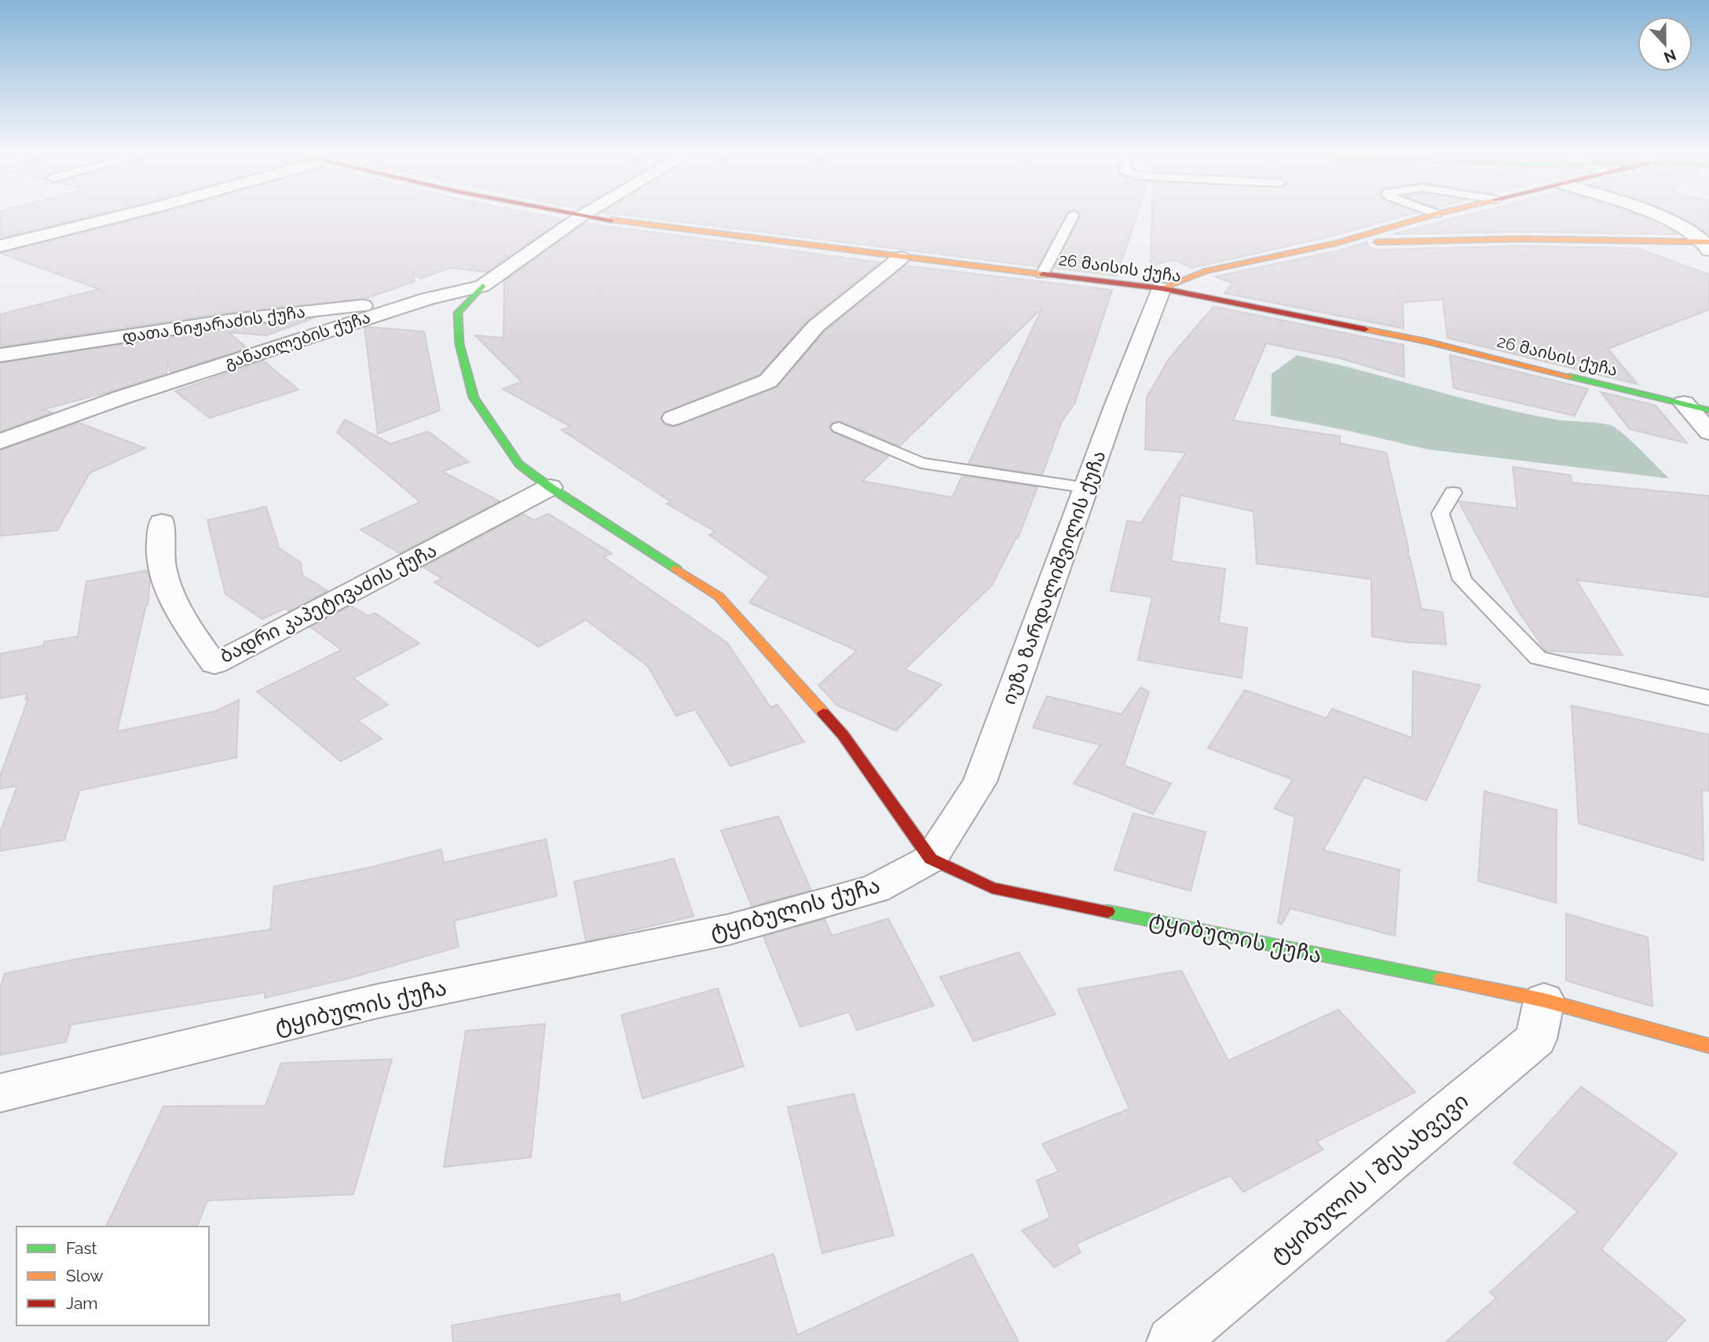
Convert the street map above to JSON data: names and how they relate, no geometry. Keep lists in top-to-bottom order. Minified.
{"streets":{"street":["26 მაისის ქუჩა","დათა ნიჟარაძის ქუჩა","განათლების ქუჩა","იუზა ზარდალიშვილის ქუჩა","ბადრი კაპეტივაძის ქუჩა","ტყიბულის ქუჩა","ტყიბულის I შესახვევი"]},"crossings":[["26 მაისის ქუჩა","განათლების ქუჩა"],["26 მაისის ქუჩა","იუზა ზარდალიშვილის ქუჩა"],["დათა ნიჟარაძის ქუჩა","განათლების ქუჩა"],["იუზა ზარდალიშვილის ქუჩა","ტყიბულის ქუჩა"],["ტყიბულის ქუჩა","ტყიბულის I შესახვევი"]],"legend":["Fast","Slow","Jam"],"north":"bottom"}
